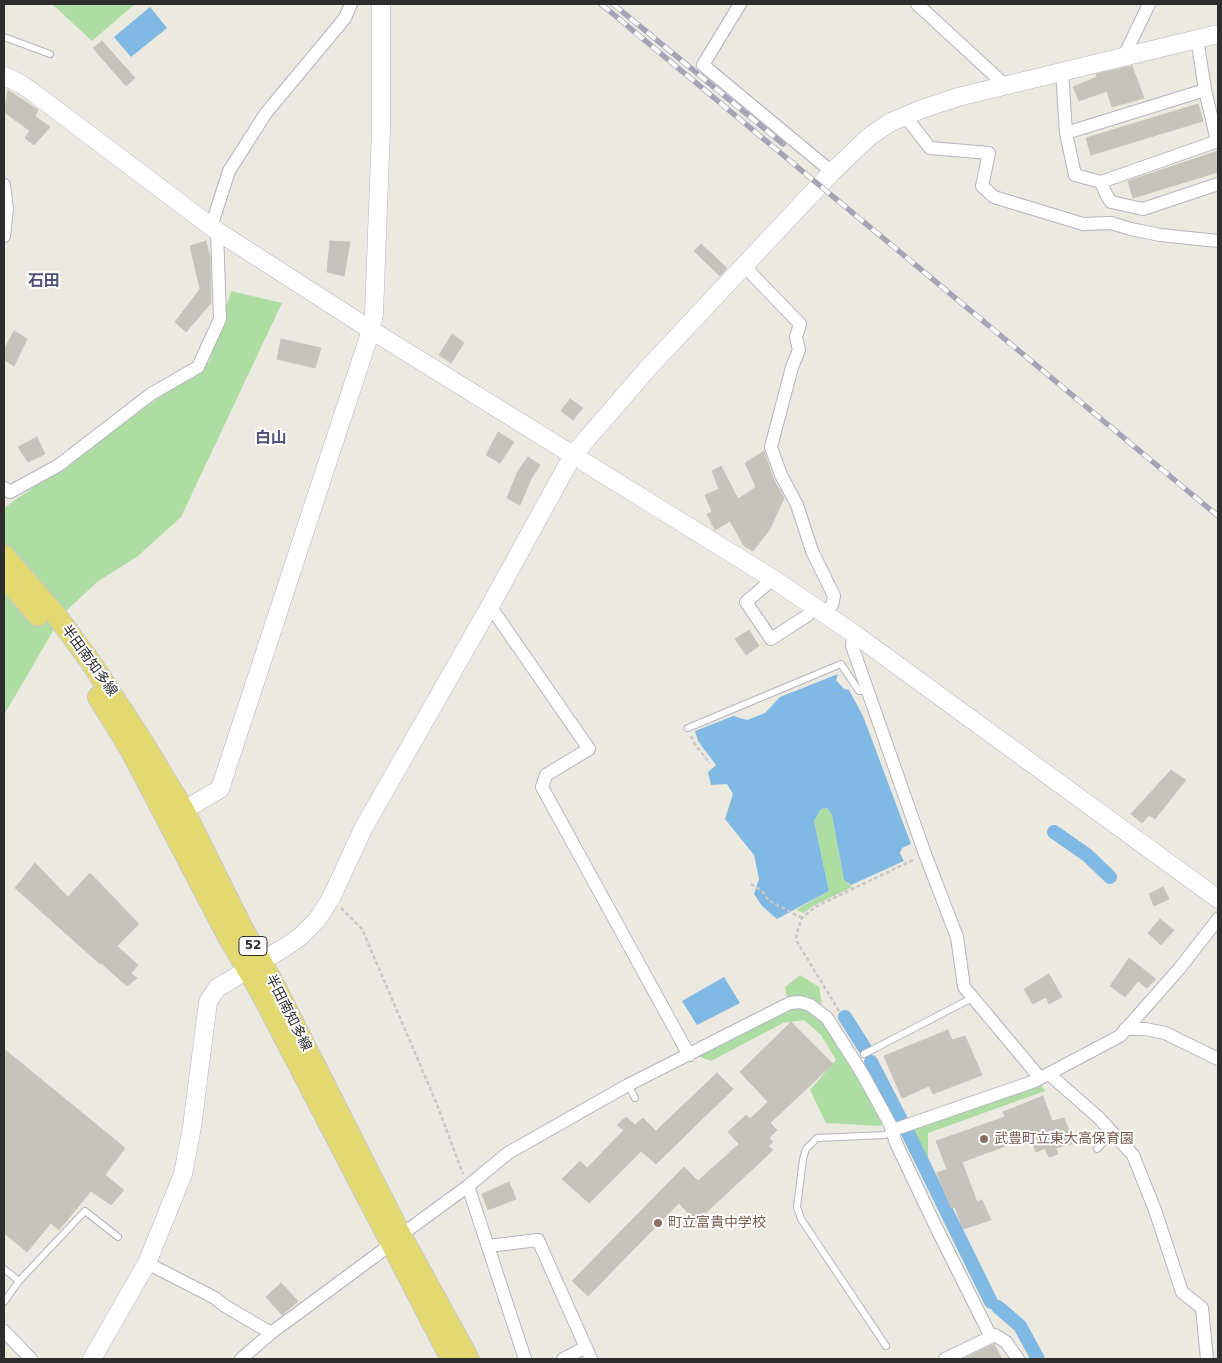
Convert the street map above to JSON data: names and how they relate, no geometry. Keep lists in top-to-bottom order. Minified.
{"streets":{"main road":["半田南知多線","52"]},"districts":["石田","白山"],"places":["武豊町立東大高保育園","町立富貴中学校"]}
